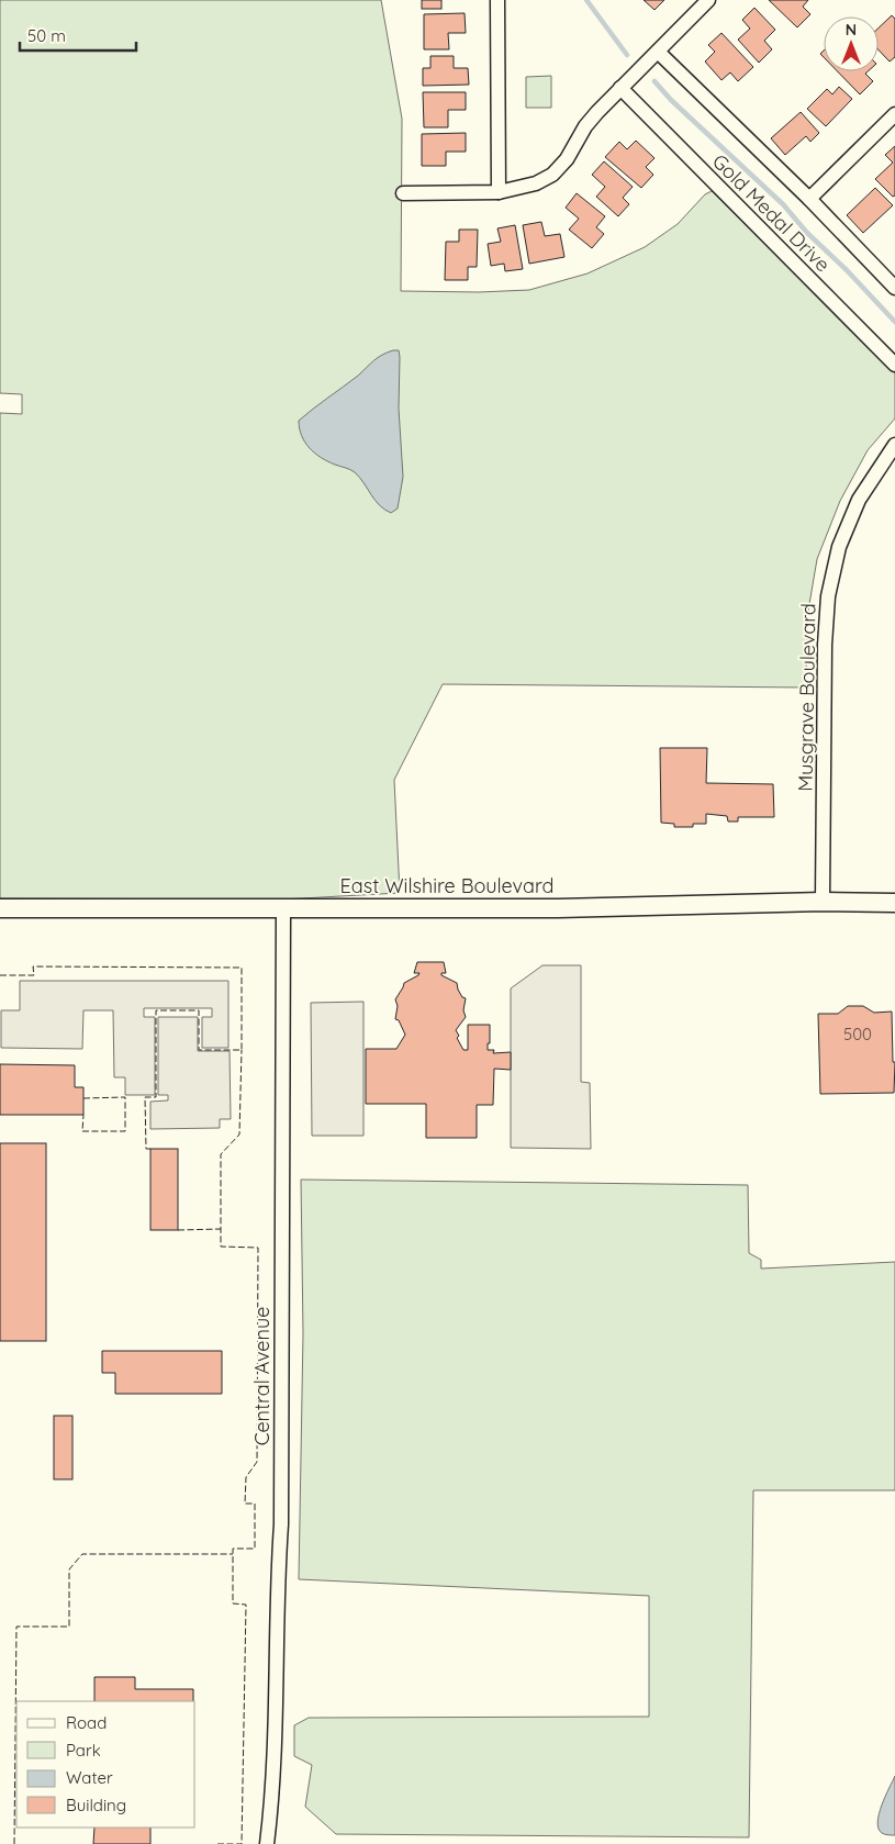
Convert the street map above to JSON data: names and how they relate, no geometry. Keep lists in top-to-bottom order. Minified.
{"streets":{"street":["Gold Medal Drive","Musgrave Boulevard","East Wilshire Boulevard","Central Avenue"]},"crossings":[["Musgrave Boulevard","East Wilshire Boulevard"],["East Wilshire Boulevard","Central Avenue"]],"house_numbers":["500"],"legend":["Road","Park","Water","Building"],"scale_bar":"50 m","north":"top"}
